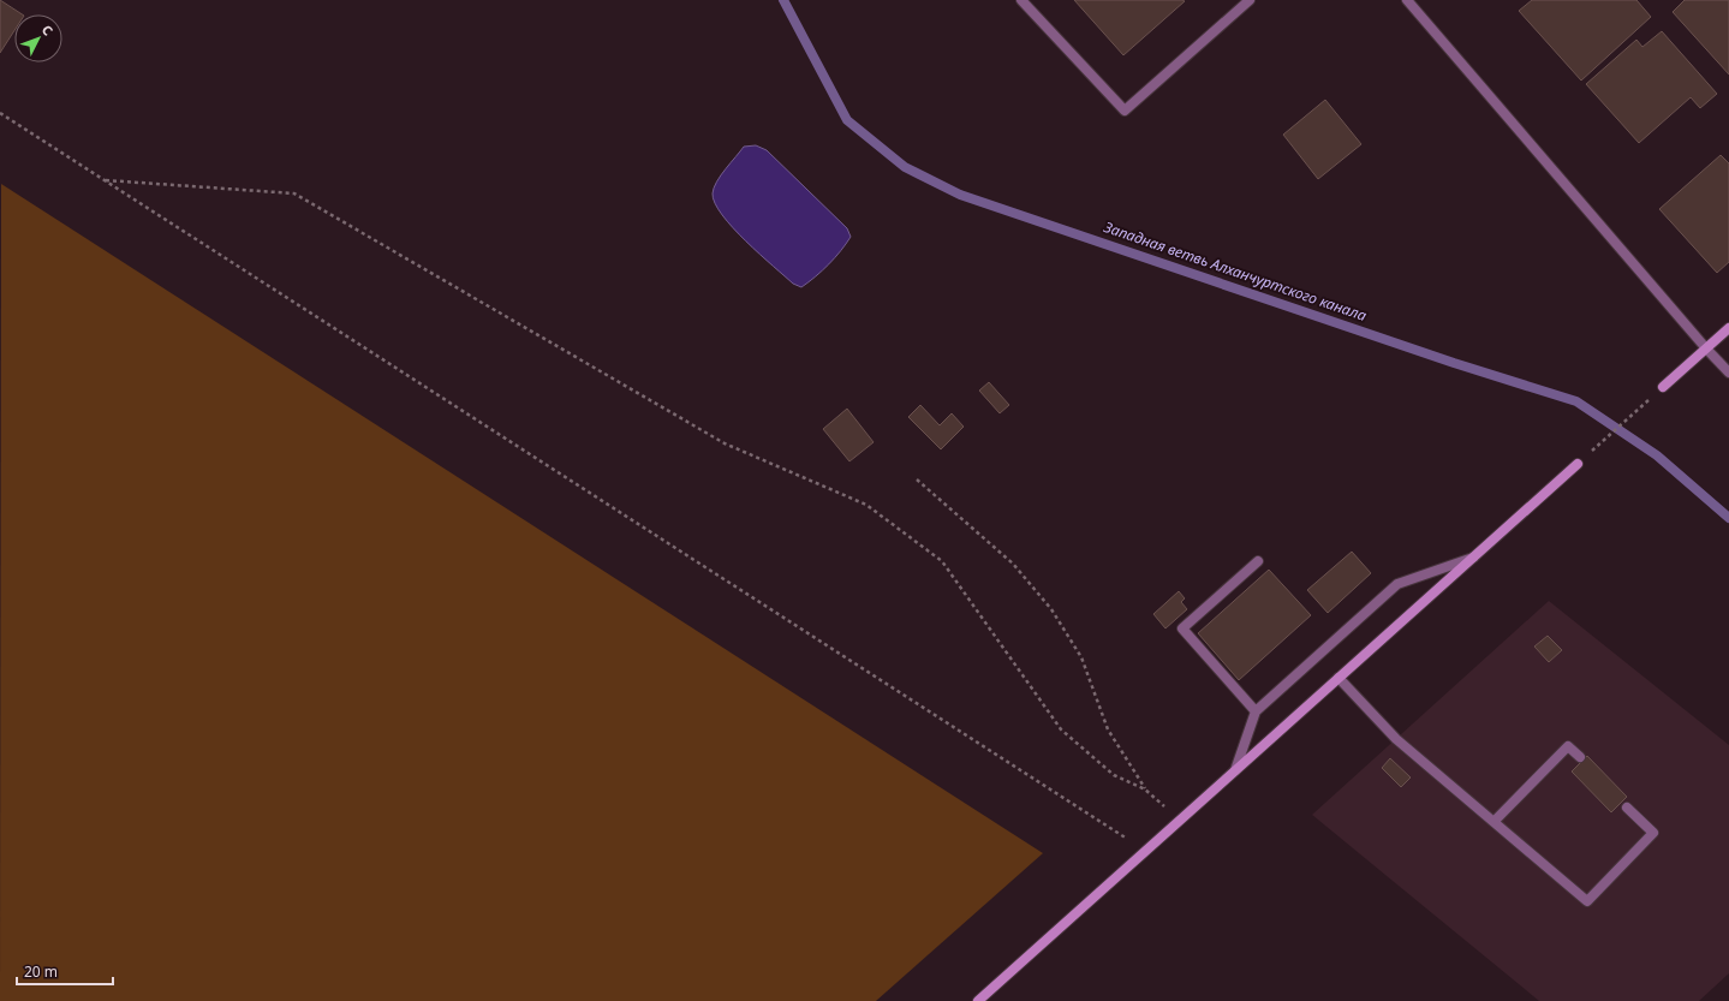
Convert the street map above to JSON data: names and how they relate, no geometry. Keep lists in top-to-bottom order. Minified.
{"water":["Западная ветвь Алханчуртского канала"],"scale_bar":"20 m","north":"top right"}
